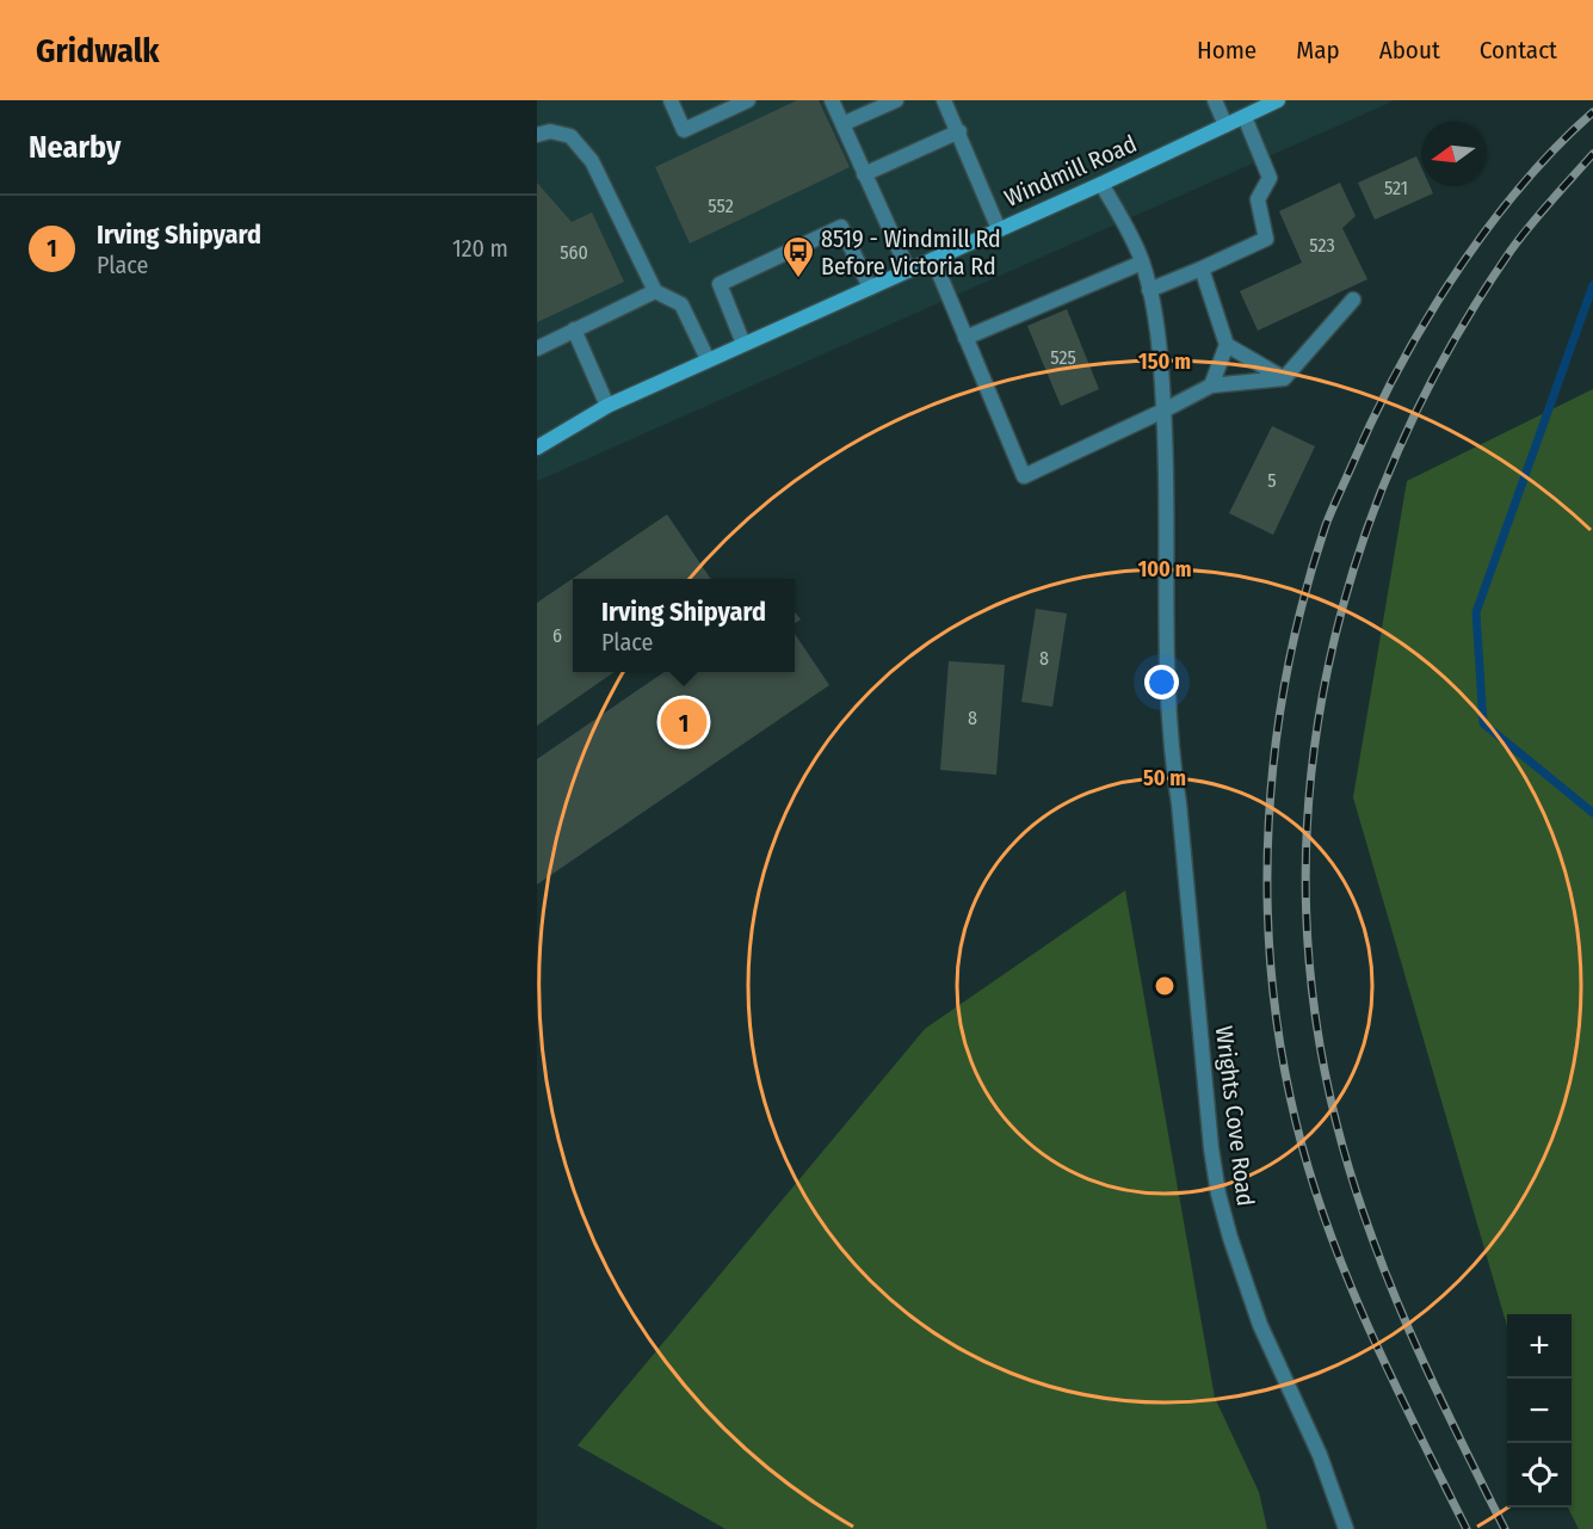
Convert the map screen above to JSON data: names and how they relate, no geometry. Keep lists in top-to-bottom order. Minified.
{"streets":{"main road":["Windmill Road"],"street":["Wrights Cove Road"]},"crossings":[["Windmill Road","Wrights Cove Road"]],"places":{"bus stop":["8519 - Windmill Rd Before Victoria Rd"]},"house_numbers":["521","552","523","560","525","5","6","8","8"],"north":"left","page":{"header":"Gridwalk","nav":["Home","Map","About","Contact"],"heading":"Nearby","list":[{"mark":"1","name":"Irving Shipyard","note":"Place","value":"120 m"}],"popup":["Irving Shipyard","Place"],"pins":"1","map_buttons":["+","−"]},"rings":["150 m","100 m","50 m"]}
